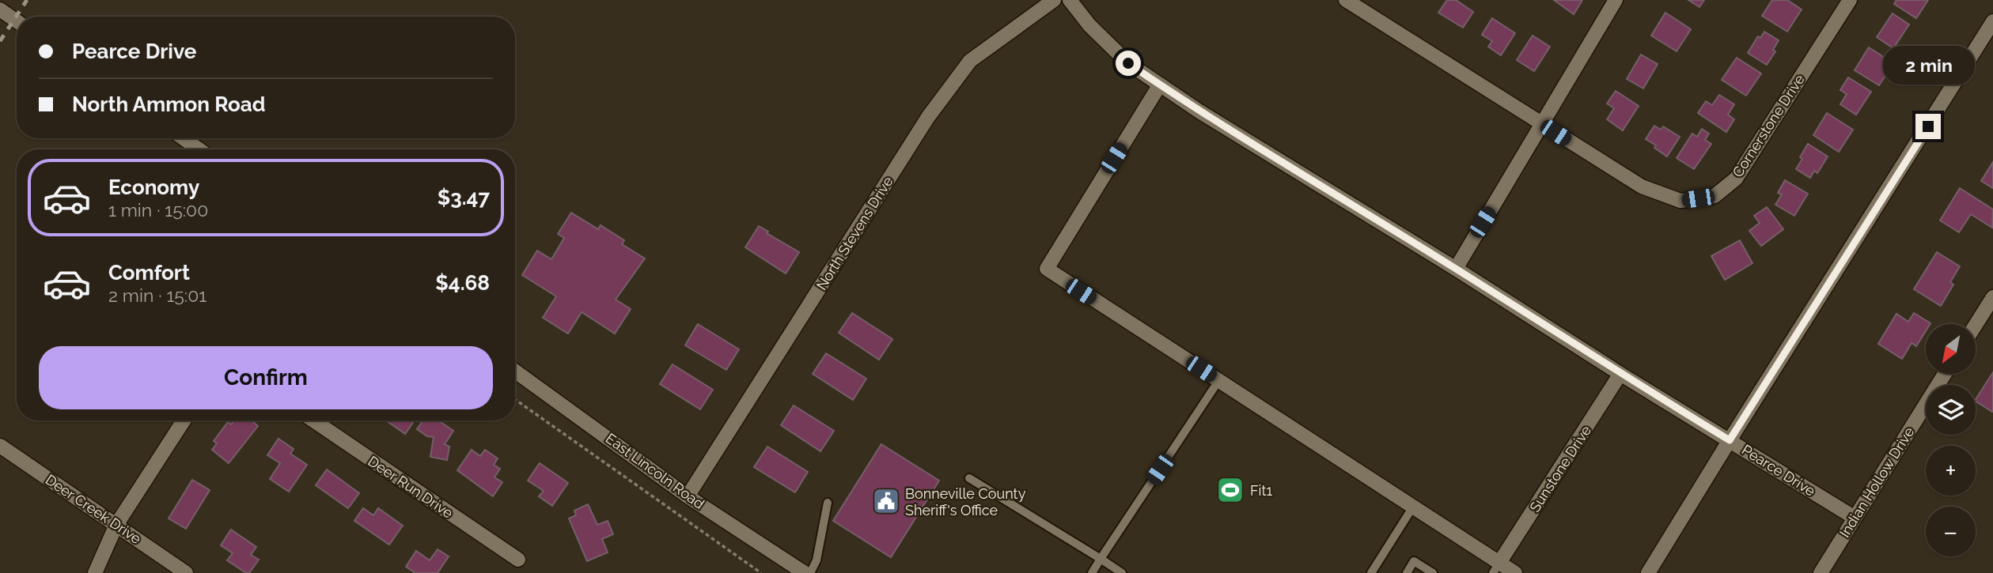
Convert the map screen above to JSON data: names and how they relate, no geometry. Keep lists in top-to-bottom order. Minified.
{"streets":{"street":["Cornerstone Drive","North Stevens Drive","Sunstone Drive","Pearce Drive","East Lincoln Road","Indian Hollow Drive","Deer Run Drive","Deer Creek Drive"]},"crossings":[["North Stevens Drive","East Lincoln Road"],["Sunstone Drive","Pearce Drive"],["Pearce Drive","Indian Hollow Drive"]],"places":{"sports":["Fit1"],"public building":["Bonneville County Sheriff's Office"]},"north":"bottom left","page":{"banner":["Pearce Drive","North Ammon Road"],"bubble":"2 min","list":[{"name":"Economy","note":"1 min · 15:00","value":"$3.47"},{"name":"Comfort","note":"2 min · 15:01","value":"$4.68"}],"map_buttons":["+","−"],"buttons":"Confirm"}}
